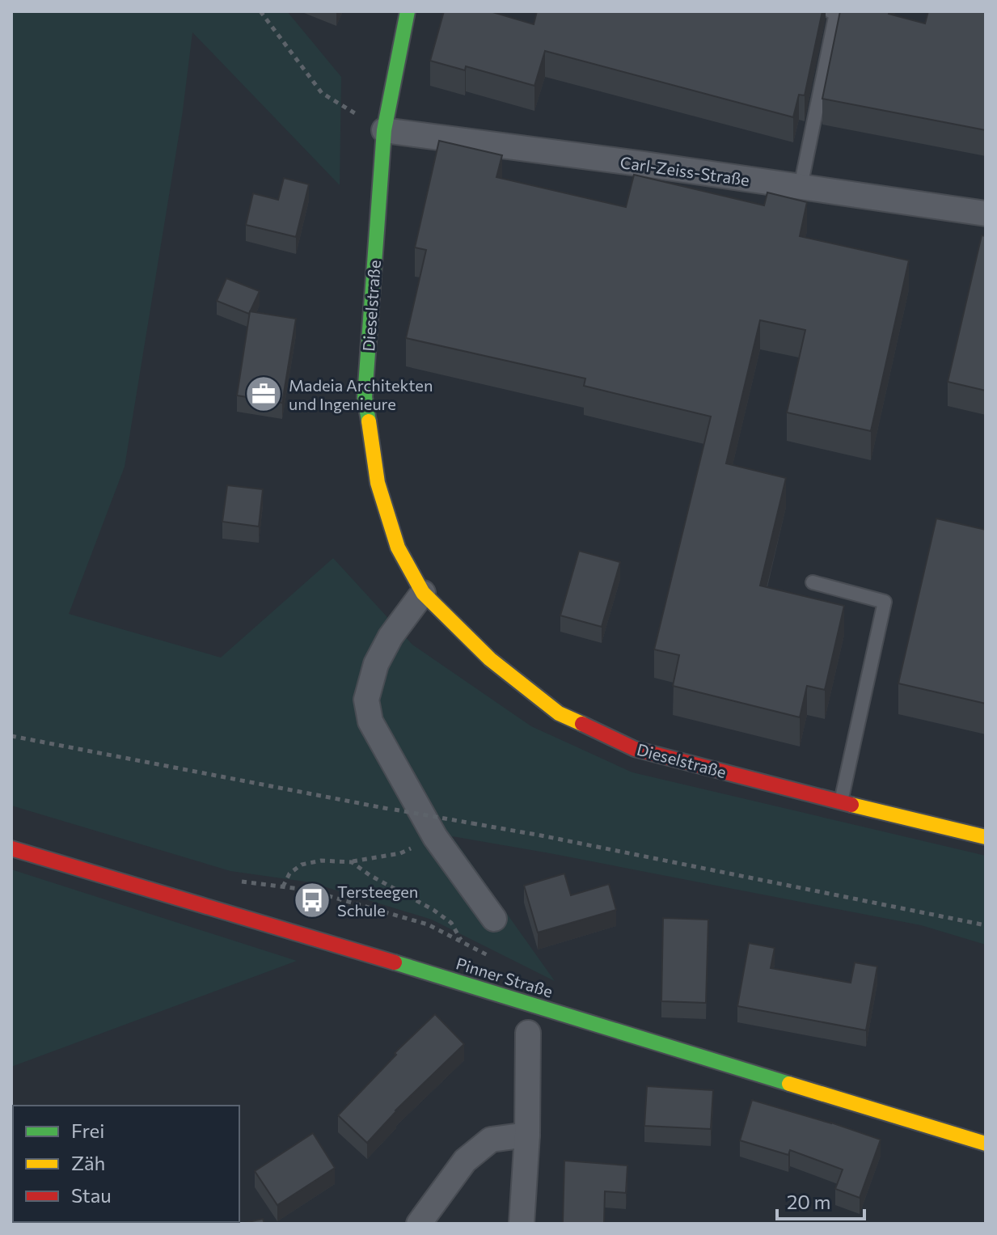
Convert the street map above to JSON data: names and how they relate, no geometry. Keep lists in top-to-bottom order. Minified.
{"streets":{"street":["Carl-Zeiss-Straße","Dieselstraße","Pinner Straße"]},"crossings":[["Carl-Zeiss-Straße","Dieselstraße"]],"places":{"office":["Madeia Architekten und Ingenieure"],"bus stop":["Tersteegen Schule"]},"legend":["Frei","Zäh","Stau"],"scale_bar":"20 m"}
